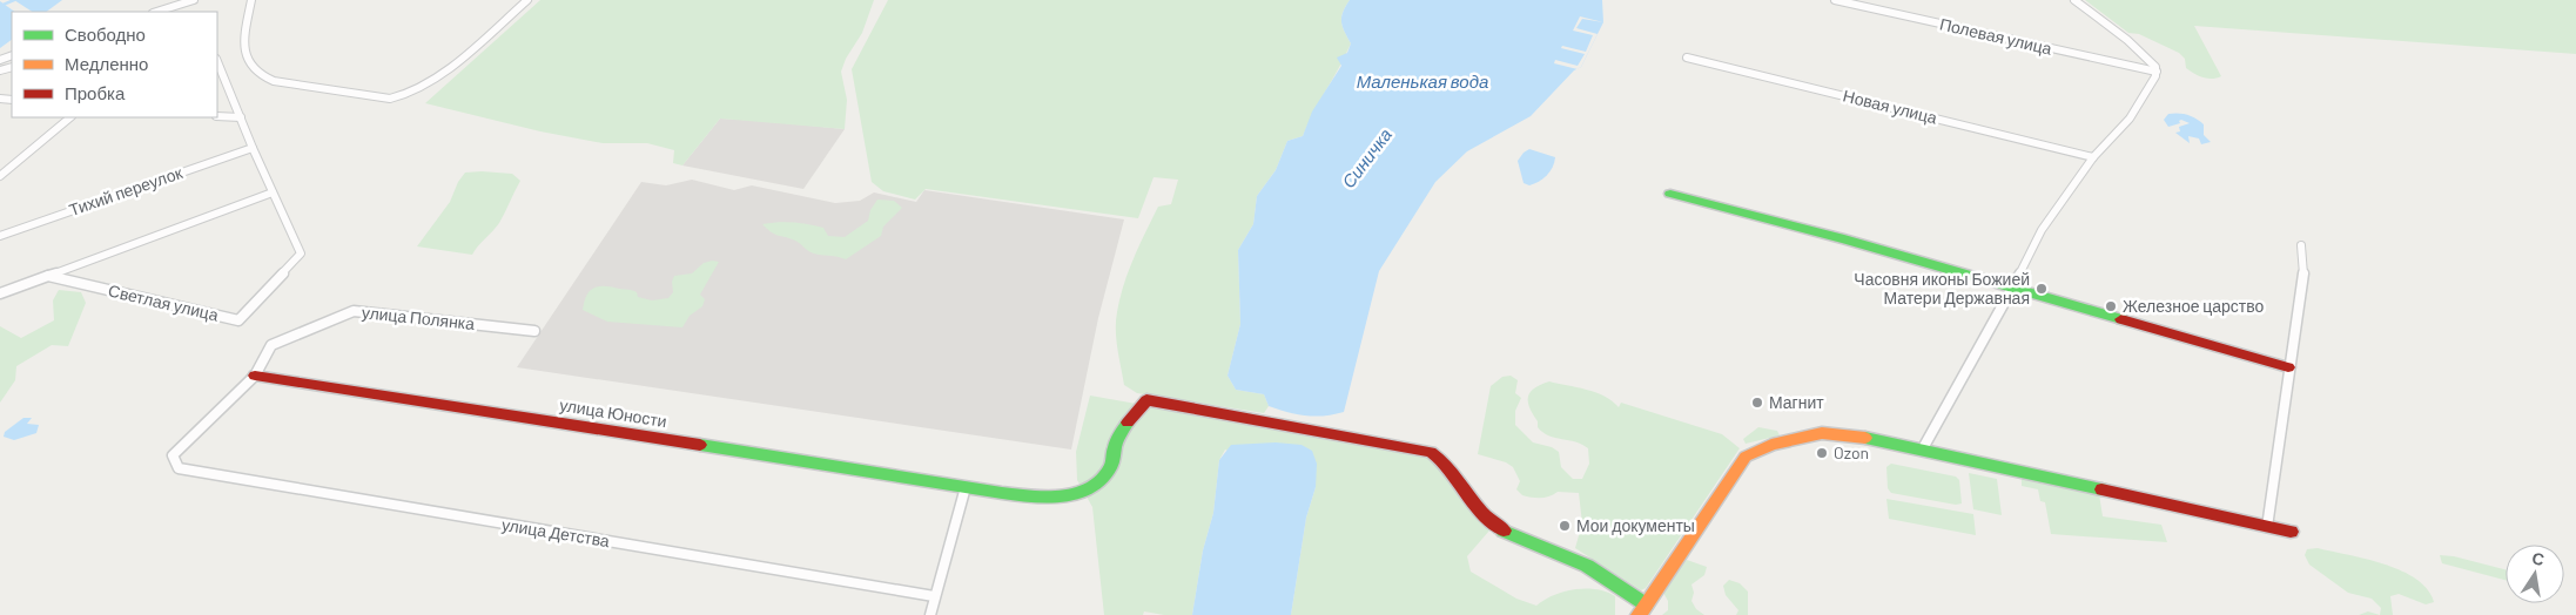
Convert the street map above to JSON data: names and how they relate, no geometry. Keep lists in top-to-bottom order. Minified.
{"streets":{"street":["Полевая улица","Новая улица","Тихий переулок","Светлая улица","улица Полянка","улица Юности","улица Детства"]},"crossings":[["Тихий переулок","Светлая улица"],["улица Полянка","улица Юности"],["улица Полянка","улица Детства"]],"water":["Маленькая вода","Синичка"],"places":["Часовня иконы Божией Матери Державная","Железное царство","Магнит","Ozon","Мои документы"],"legend":["Свободно","Медленно","Пробка"],"north":"top"}
